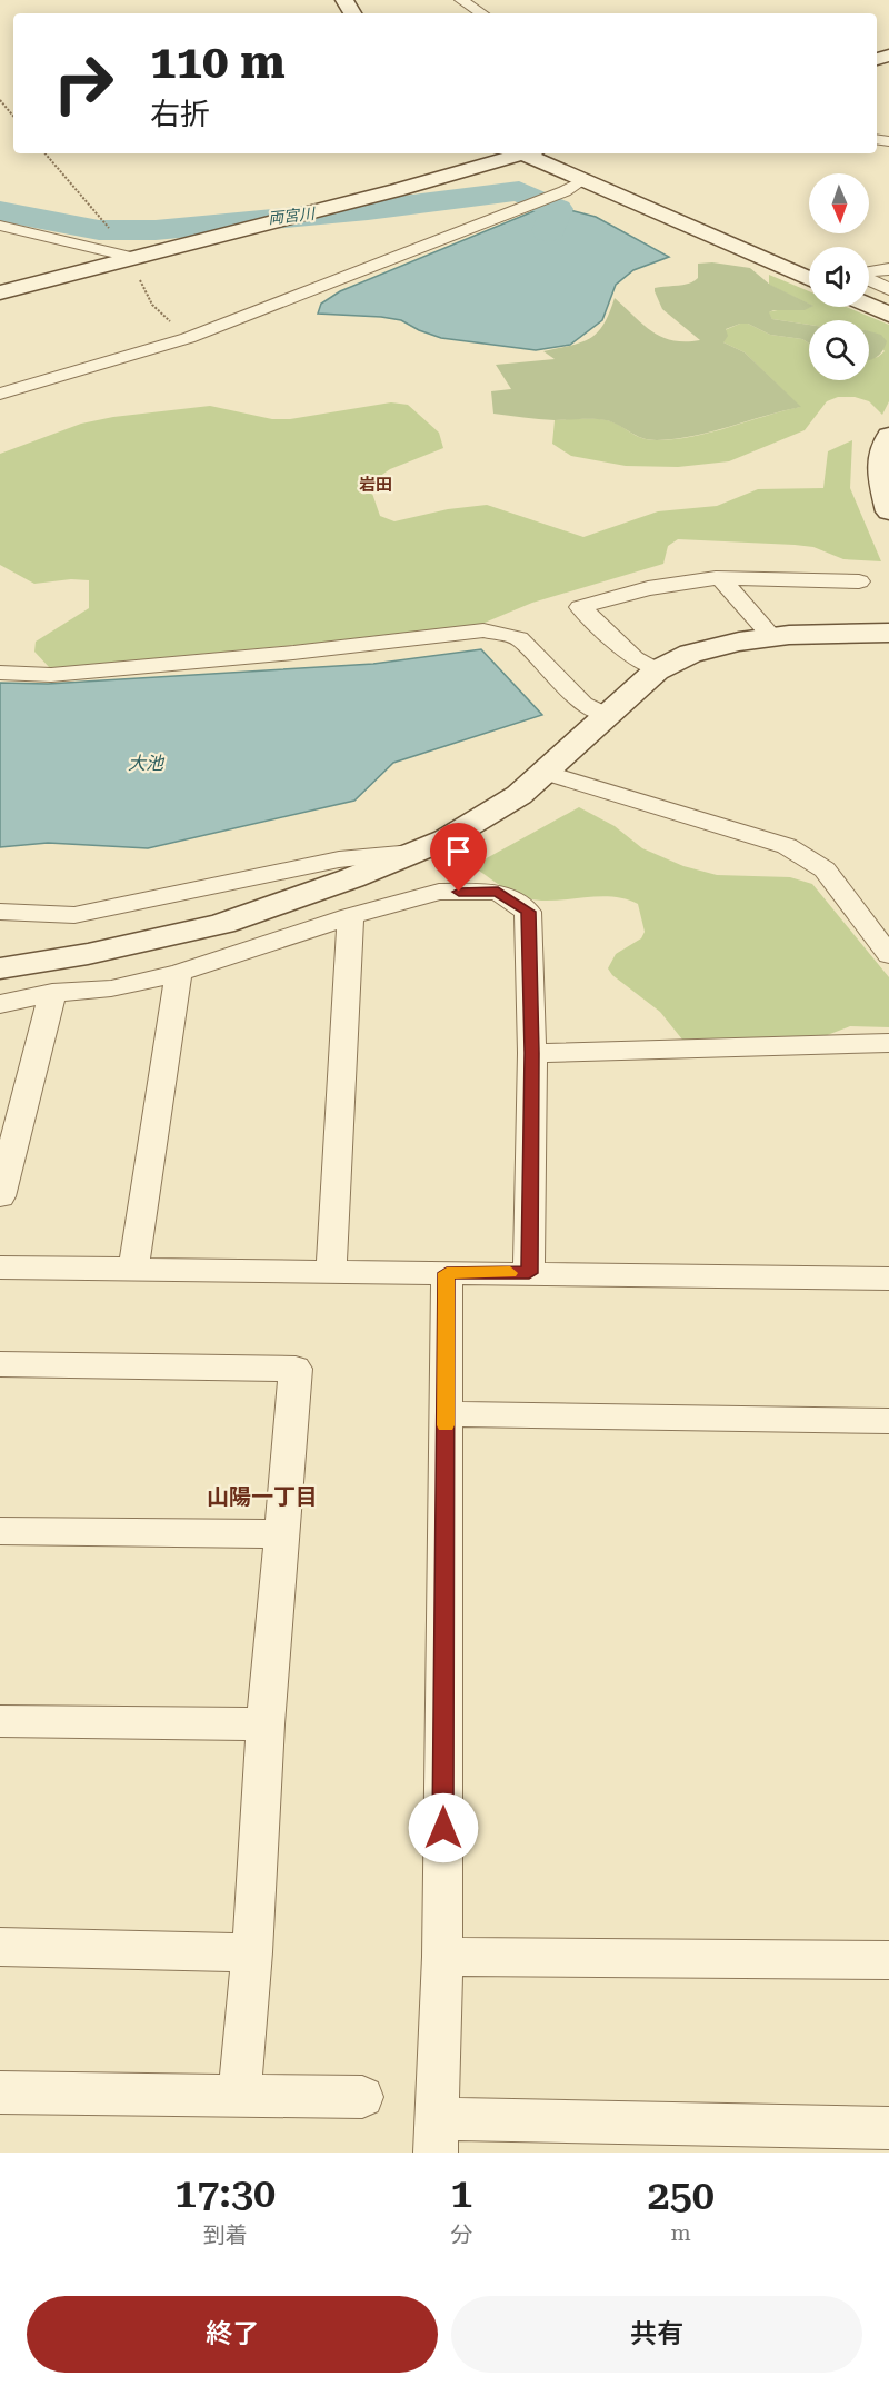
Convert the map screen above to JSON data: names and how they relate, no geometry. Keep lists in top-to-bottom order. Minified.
{"districts":["岩田","山陽一丁目"],"water":["両宮川","大池"],"north":"bottom","page":{"turn":["110 m","右折"],"eta":["17:30","到着","1","分","250","m"],"buttons":["終了","共有"]}}
